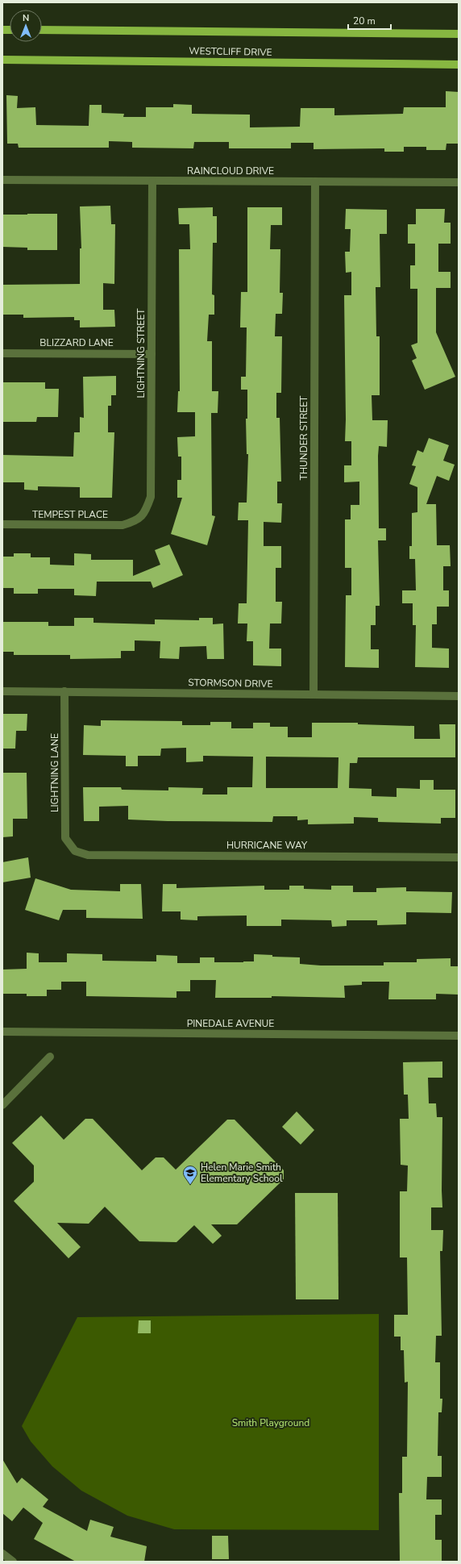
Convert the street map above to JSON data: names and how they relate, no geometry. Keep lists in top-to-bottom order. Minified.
{"streets":{"main road":["WESTCLIFF DRIVE"],"street":["RAINCLOUD DRIVE","BLIZZARD LANE","LIGHTNING STREET","THUNDER STREET","TEMPEST PLACE","STORMSON DRIVE","LIGHTNING LANE","HURRICANE WAY","PINEDALE AVENUE"]},"crossings":[["RAINCLOUD DRIVE","LIGHTNING STREET"],["RAINCLOUD DRIVE","THUNDER STREET"],["BLIZZARD LANE","LIGHTNING STREET"],["LIGHTNING STREET","TEMPEST PLACE"],["THUNDER STREET","STORMSON DRIVE"],["STORMSON DRIVE","LIGHTNING LANE"],["LIGHTNING LANE","HURRICANE WAY"]],"parks":["Smith Playground"],"places":{"school or university":["Helen Marie Smith Elementary School"]},"scale_bar":"20 m","north":"top"}
